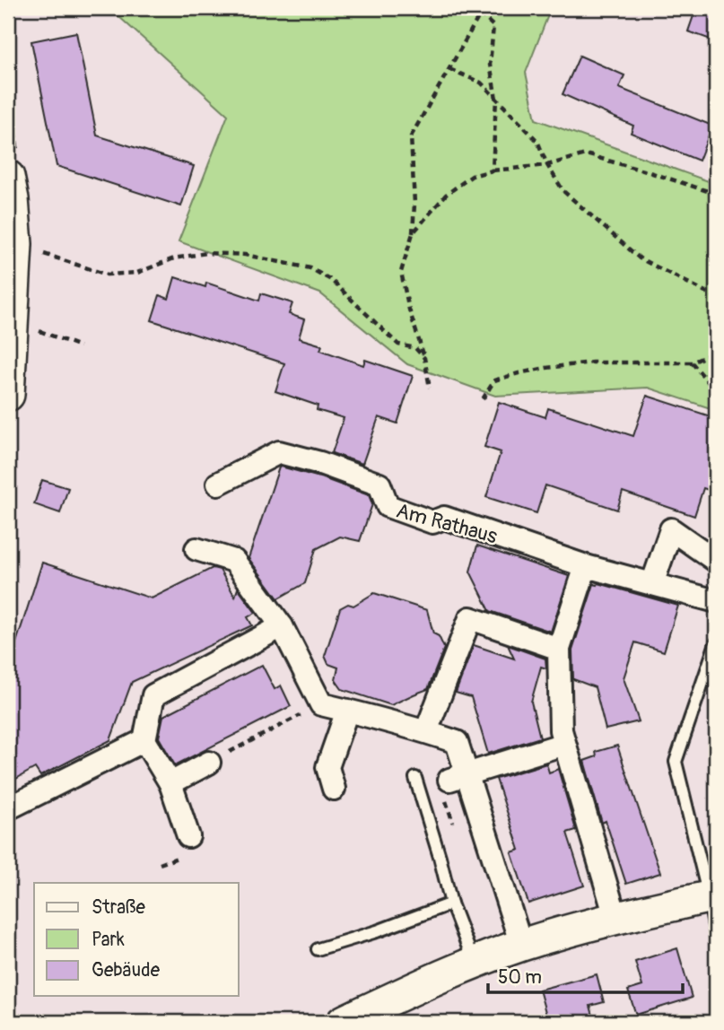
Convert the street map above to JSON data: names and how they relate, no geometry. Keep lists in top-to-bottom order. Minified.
{"streets":{"street":["Am Rathaus"]},"legend":["Straße","Park","Gebäude"],"scale_bar":"50 m"}
